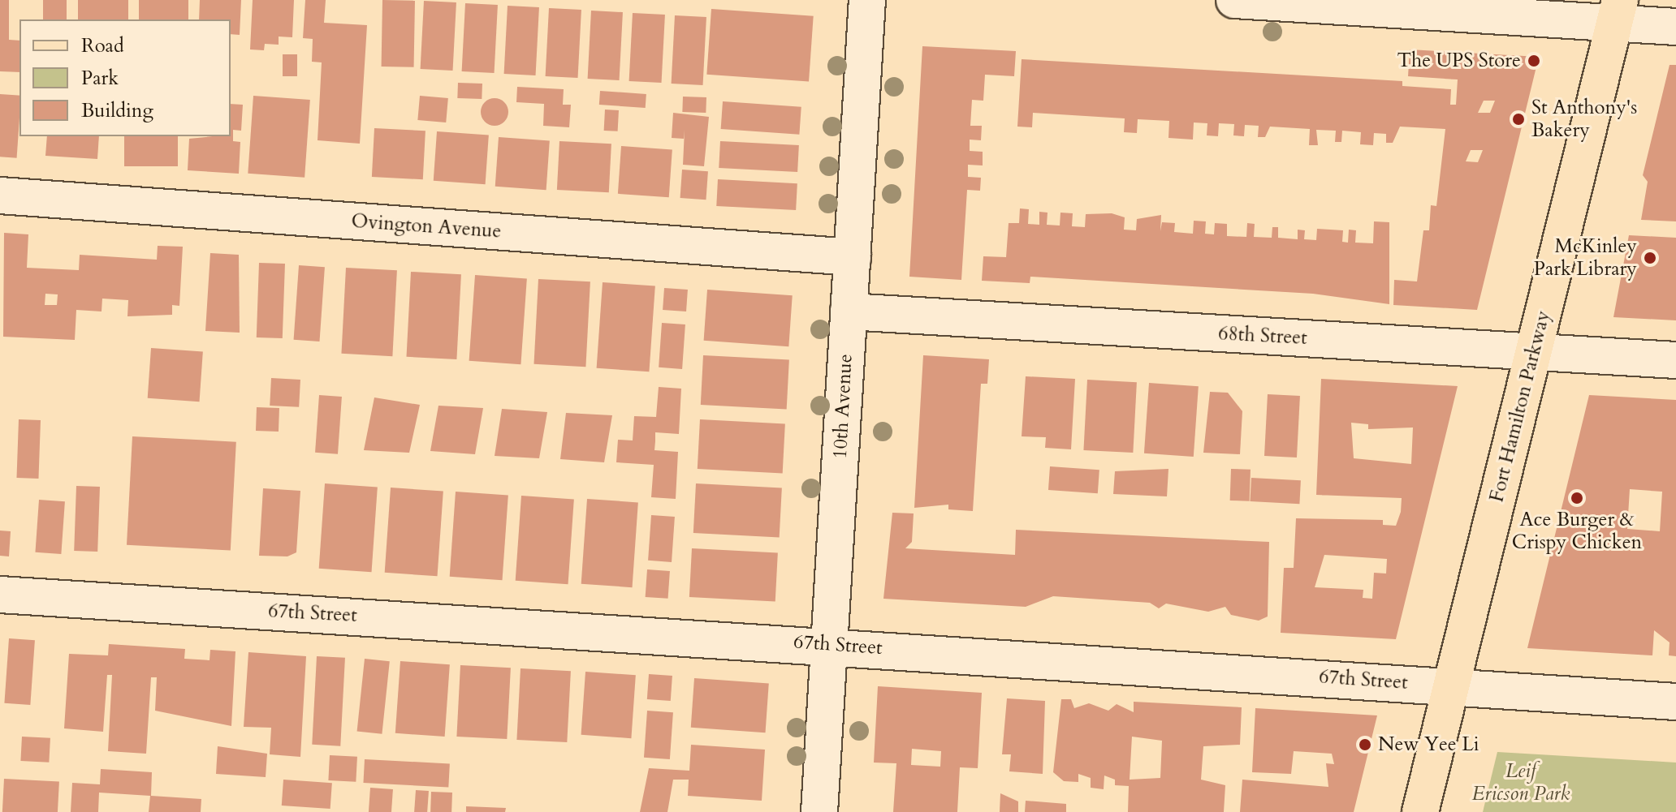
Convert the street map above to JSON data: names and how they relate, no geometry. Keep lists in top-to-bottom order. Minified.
{"streets":{"main road":["Fort Hamilton Parkway"],"street":["Ovington Avenue","68th Street","10th Avenue","67th Street"]},"crossings":[["Ovington Avenue","10th Avenue"],["68th Street","10th Avenue"],["68th Street","Fort Hamilton Parkway"],["10th Avenue","67th Street"],["Fort Hamilton Parkway","67th Street"]],"parks":["Leif Ericson Park"],"places":["The UPS Store","St Anthony's Bakery","McKinley Park Library","Ace Burger & Crispy Chicken","New Yee Li"],"legend":["Road","Park","Building"]}
